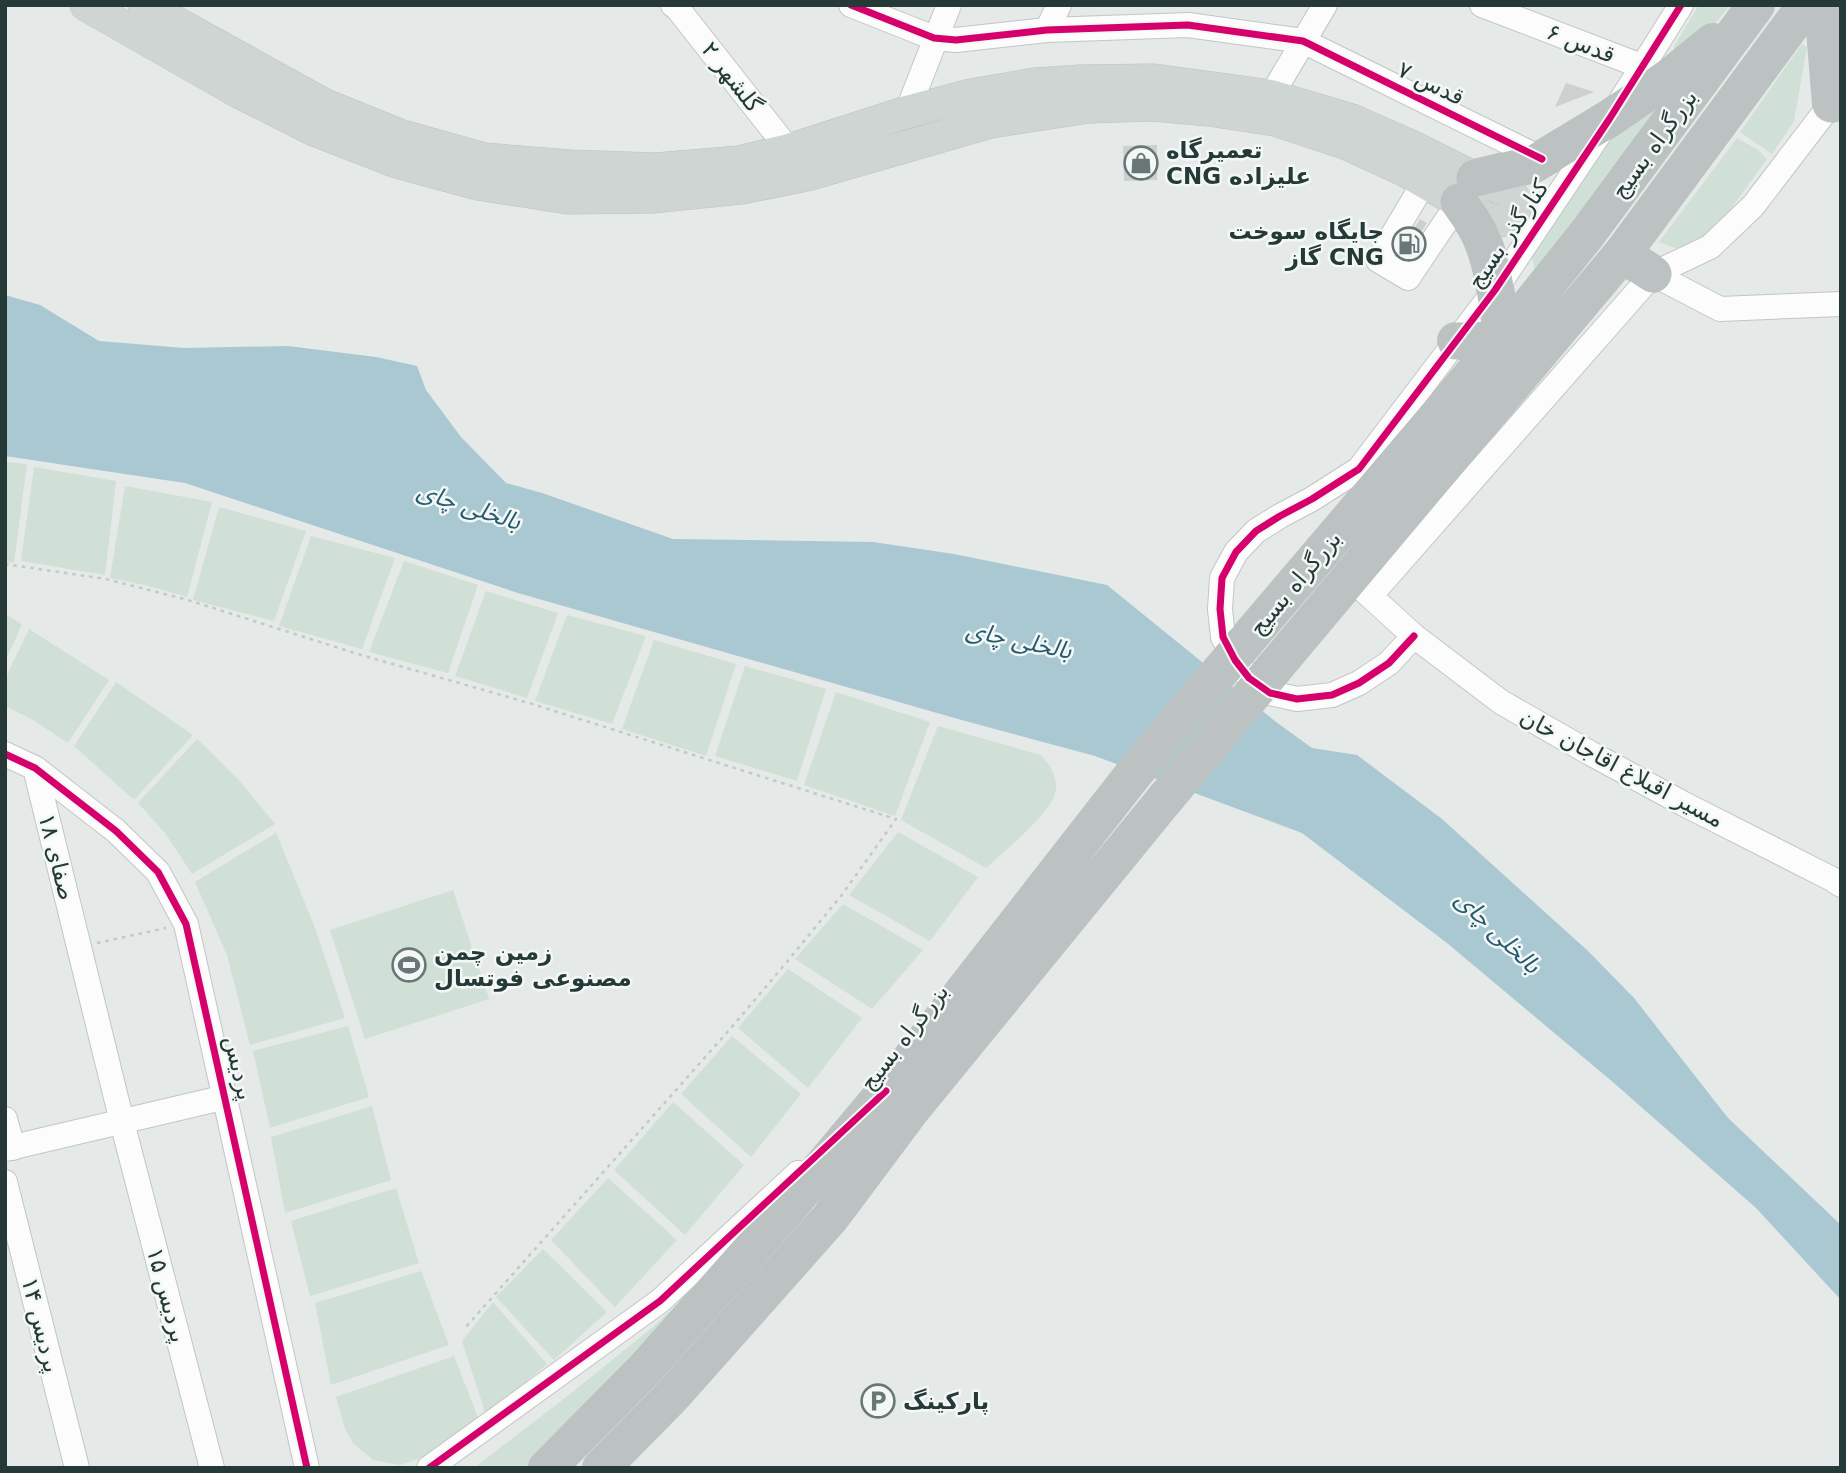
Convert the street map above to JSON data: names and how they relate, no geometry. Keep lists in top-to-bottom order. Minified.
{"streets":{"highway":["بزرگراه بسیج"],"street":["قدس ۶","گلشهر ۲","قدس ۷","کنارگذر بسیج","مسیر اقبلاغ اقاجان خان","صفای ۱۸","پردیس","پردیس ۱۵","پردیس ۱۴"]},"crossings":[["قدس ۶","کنارگذر بسیج"],["بزرگراه بسیج","مسیر اقبلاغ اقاجان خان"],["کنارگذر بسیج","مسیر اقبلاغ اقاجان خان"],["صفای ۱۸","پردیس"],["صفای ۱۸","پردیس ۱۵"],["پردیس","پردیس ۱۵"]],"water":["بالخلی چای"],"places":{"shop":["تعمیرگاه CNG علیزاده"],"fuel station":["جایگاه سوخت گاز CNG"],"sports":["زمین چمن مصنوعی فوتسال"],"parking":["پارکینگ"]}}
